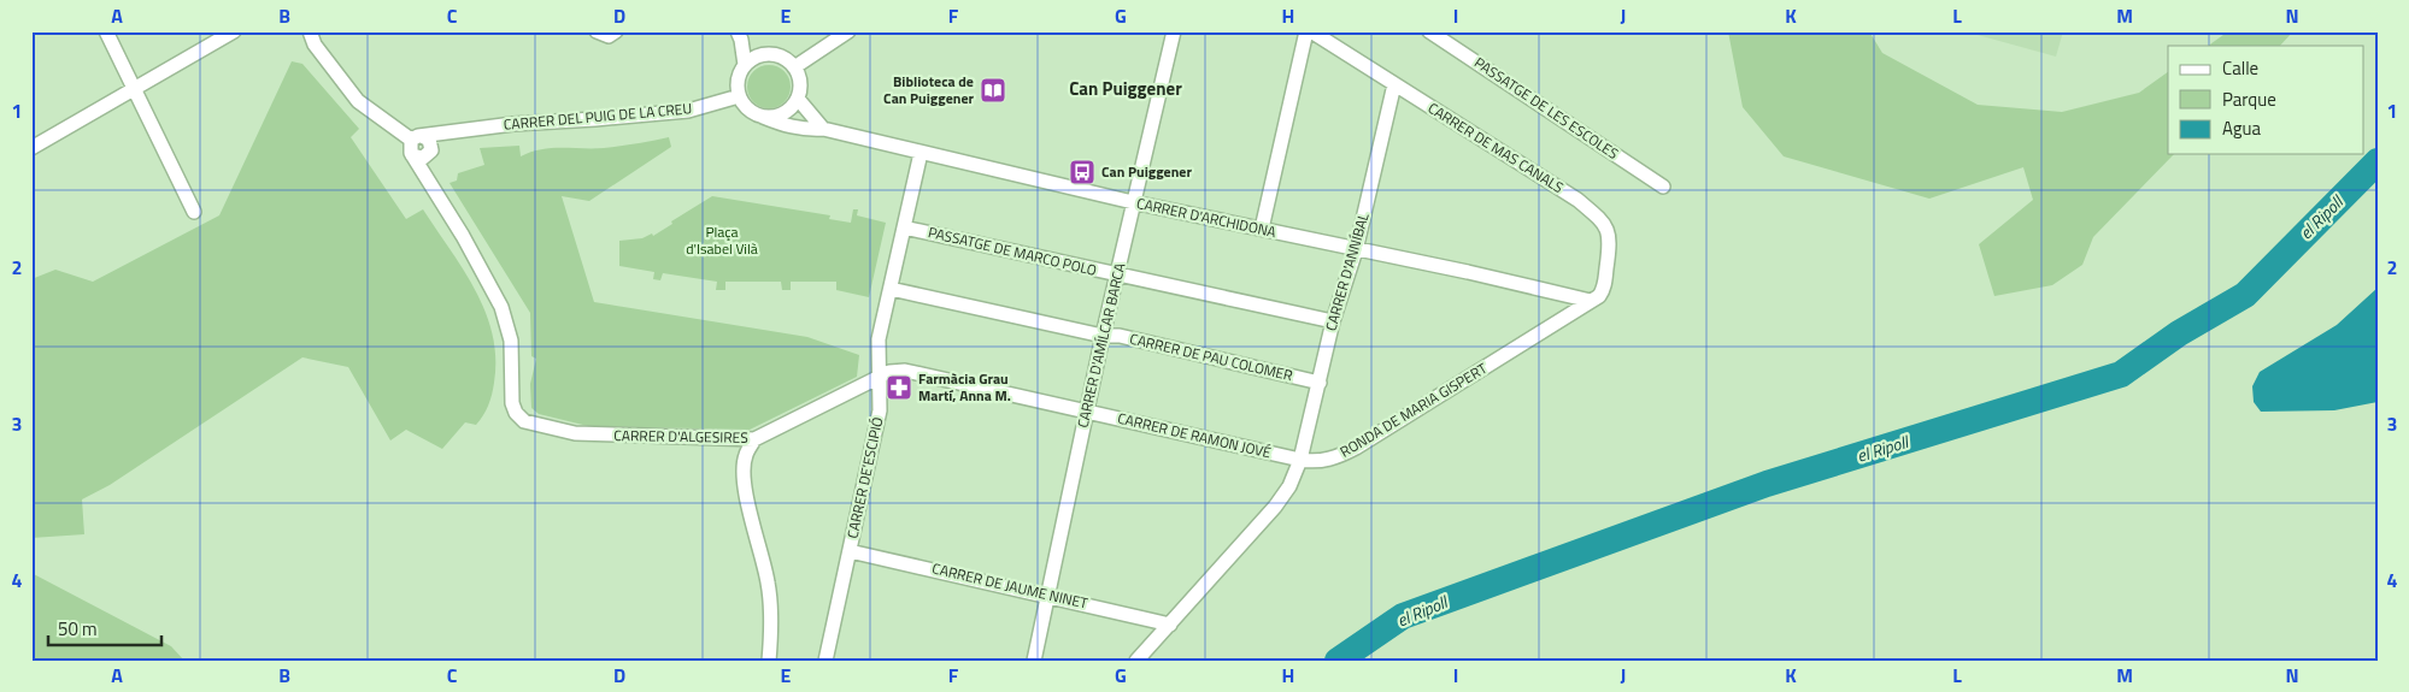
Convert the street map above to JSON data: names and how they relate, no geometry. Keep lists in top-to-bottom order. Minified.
{"streets":{"street":["PASSATGE DE LES ESCOLES","CARRER DEL PUIG DE LA CREU","CARRER DE MAS CANALS","CARRER D'ARCHIDONA","PASSATGE DE MARCO POLO","CARRER D'ANNÍBAL","CARRER D'AMÍLCAR BARCA","CARRER DE PAU COLOMER","RONDA DE MARIA GISPERT","CARRER DE RAMON JOVÉ","CARRER D'ALGESIRES","CARRER DE'ESCIPIÓ","CARRER DE JAUME NINET"]},"crossings":[["CARRER DEL PUIG DE LA CREU","CARRER D'ARCHIDONA"],["CARRER DE MAS CANALS","CARRER D'ARCHIDONA"],["CARRER DE MAS CANALS","CARRER D'ANNÍBAL"],["CARRER DE MAS CANALS","RONDA DE MARIA GISPERT"],["CARRER D'ARCHIDONA","CARRER D'ANNÍBAL"],["CARRER D'ARCHIDONA","CARRER D'AMÍLCAR BARCA"],["CARRER D'ARCHIDONA","RONDA DE MARIA GISPERT"],["CARRER D'ARCHIDONA","CARRER DE'ESCIPIÓ"],["PASSATGE DE MARCO POLO","CARRER D'ANNÍBAL"],["PASSATGE DE MARCO POLO","CARRER D'AMÍLCAR BARCA"],["PASSATGE DE MARCO POLO","CARRER DE'ESCIPIÓ"],["CARRER D'ANNÍBAL","CARRER DE PAU COLOMER"],["CARRER D'ANNÍBAL","RONDA DE MARIA GISPERT"],["CARRER D'ANNÍBAL","CARRER DE RAMON JOVÉ"],["CARRER D'AMÍLCAR BARCA","CARRER DE PAU COLOMER"],["CARRER D'AMÍLCAR BARCA","CARRER DE RAMON JOVÉ"],["CARRER D'AMÍLCAR BARCA","CARRER DE JAUME NINET"],["CARRER DE PAU COLOMER","CARRER DE'ESCIPIÓ"],["RONDA DE MARIA GISPERT","CARRER DE RAMON JOVÉ"],["CARRER DE RAMON JOVÉ","CARRER D'ALGESIRES"],["CARRER DE RAMON JOVÉ","CARRER DE'ESCIPIÓ"],["CARRER D'ALGESIRES","CARRER DE'ESCIPIÓ"],["CARRER DE'ESCIPIÓ","CARRER DE JAUME NINET"]],"districts":["Can Puiggener"],"water":["el Ripoll"],"parks":["Plaça d'Isabel Vilà"],"places":{"library":["Biblioteca de Can Puiggener"],"bus stop":["Can Puiggener"],"pharmacy":["Farmàcia Grau Martí, Anna M."]},"legend":["Calle","Parque","Agua"],"scale_bar":"50 m","grid":{"columns":["A","B","C","D","E","F","G","H","I","J","K","L","M","N"],"rows":["1","2","3","4"]}}
